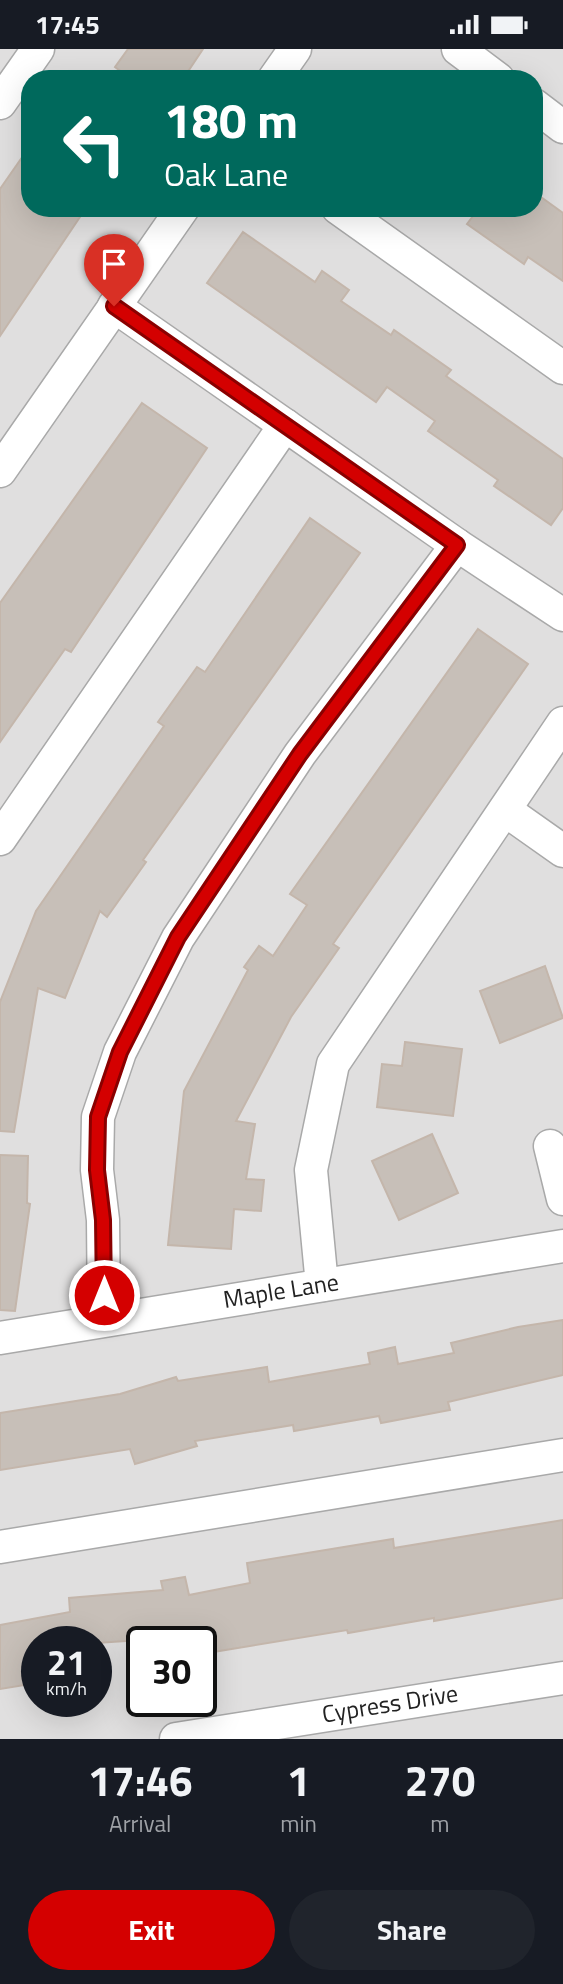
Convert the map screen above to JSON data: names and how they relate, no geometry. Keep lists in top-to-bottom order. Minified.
{"streets":{"street":["Maple Lane","Cypress Drive"]},"page":{"status":"17:45","turn":["180 m","Oak Lane"],"speed":"21 km/h","limit":"30","eta":["17:46","Arrival","1","min","270","m"],"buttons":["Exit","Share"]}}
